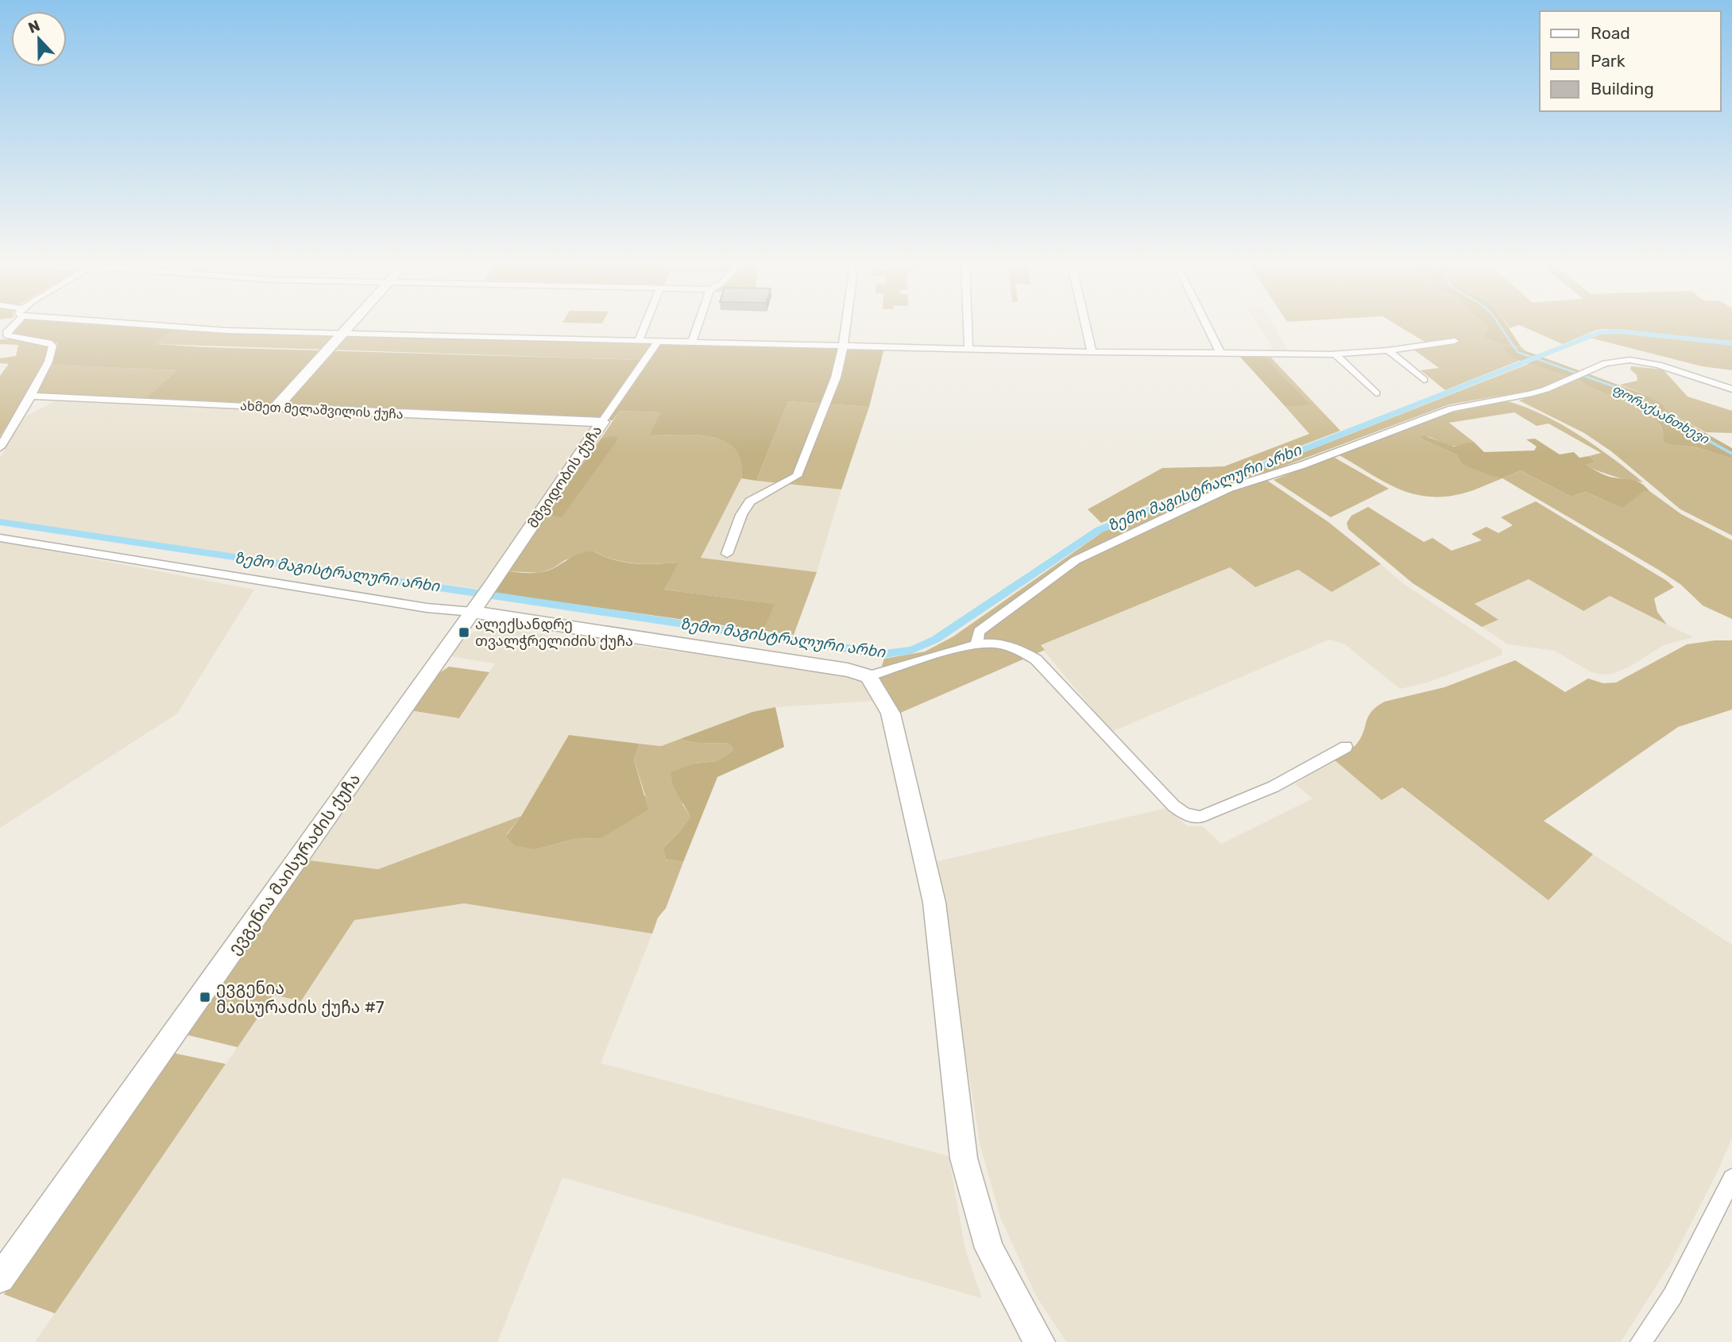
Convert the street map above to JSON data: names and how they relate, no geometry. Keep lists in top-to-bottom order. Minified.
{"streets":{"street":["ახმეთ მელაშვილის ქუჩა","მშვიდობის ქუჩა","ევგენია მაისურაძის ქუჩა"]},"crossings":[["ახმეთ მელაშვილის ქუჩა","მშვიდობის ქუჩა"],["მშვიდობის ქუჩა","ევგენია მაისურაძის ქუჩა"]],"water":["ფორაქაანთხევი","ზემო მაგისტრალური არხი"],"places":{"transit":["ალექსანდრე თვალჭრელიძის ქუჩა","ევგენია მაისურაძის ქუჩა #7"]},"legend":["Road","Park","Building"],"north":"top"}
